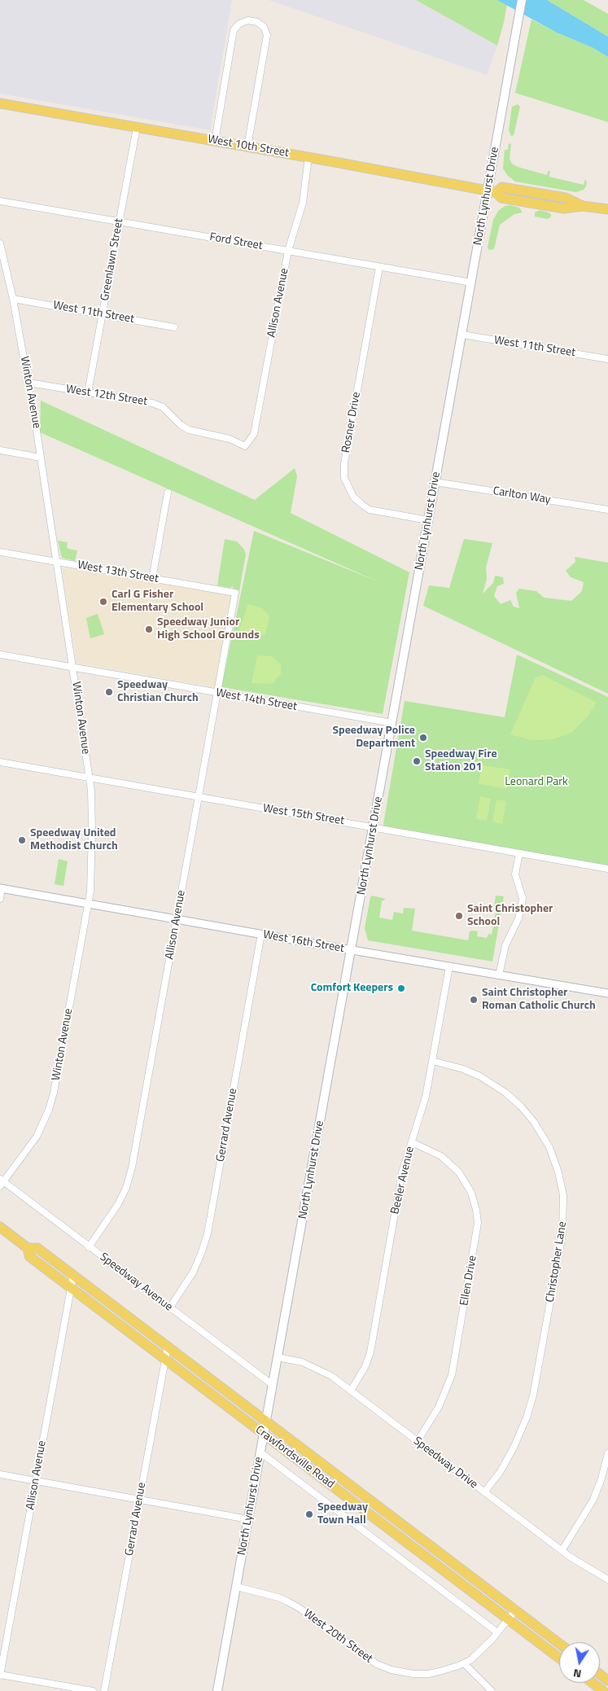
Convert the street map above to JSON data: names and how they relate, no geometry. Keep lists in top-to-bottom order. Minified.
{"streets":{"main road":["West 10th Street","North Lynhurst Drive","Crawfordsville Road"],"street":["Ford Street","Greenlawn Street","Allison Avenue","West 11th Street","Winton Avenue","West 12th Street","Rosner Drive","Carlton Way","West 13th Street","West 14th Street","West 15th Street","West 16th Street","Gerrard Avenue","Beeler Avenue","Christopher Lane","Ellen Drive","Speedway Avenue","Speedway Drive","West 20th Street"]},"crossings":[["West 10th Street","North Lynhurst Drive"],["West 10th Street","Greenlawn Street"],["West 10th Street","Allison Avenue"],["North Lynhurst Drive","Ford Street"],["North Lynhurst Drive","West 11th Street"],["North Lynhurst Drive","Rosner Drive"],["North Lynhurst Drive","Carlton Way"],["North Lynhurst Drive","West 14th Street"],["North Lynhurst Drive","West 15th Street"],["North Lynhurst Drive","West 16th Street"],["North Lynhurst Drive","Speedway Avenue"],["North Lynhurst Drive","Crawfordsville Road"],["North Lynhurst Drive","Speedway Drive"],["North Lynhurst Drive","West 20th Street"],["Ford Street","Greenlawn Street"],["Ford Street","Allison Avenue"],["Ford Street","Rosner Drive"],["Greenlawn Street","West 11th Street"],["Greenlawn Street","West 12th Street"],["Allison Avenue","West 12th Street"],["Allison Avenue","West 13th Street"],["Allison Avenue","West 14th Street"],["Allison Avenue","West 15th Street"],["Allison Avenue","West 16th Street"],["Allison Avenue","Speedway Avenue"],["Allison Avenue","Crawfordsville Road"],["West 11th Street","Winton Avenue"],["Winton Avenue","West 12th Street"],["Winton Avenue","West 13th Street"],["Winton Avenue","West 14th Street"],["Winton Avenue","West 15th Street"],["Winton Avenue","West 16th Street"],["Winton Avenue","Speedway Avenue"],["West 16th Street","Gerrard Avenue"],["West 16th Street","Beeler Avenue"],["Gerrard Avenue","Speedway Avenue"],["Gerrard Avenue","Crawfordsville Road"],["Beeler Avenue","Christopher Lane"],["Beeler Avenue","Ellen Drive"],["Beeler Avenue","Speedway Drive"],["Christopher Lane","Speedway Drive"],["Ellen Drive","Speedway Drive"],["Crawfordsville Road","West 20th Street"]],"parks":["Leonard Park"],"places":["Carl G Fisher Elementary School","Speedway Junior High School Grounds","Speedway Christian Church","Speedway Police Department","Speedway Fire Station 201","Speedway United Methodist Church","Saint Christopher School","Comfort Keepers","Saint Christopher Roman Catholic Church","Speedway Town Hall"],"north":"bottom"}
